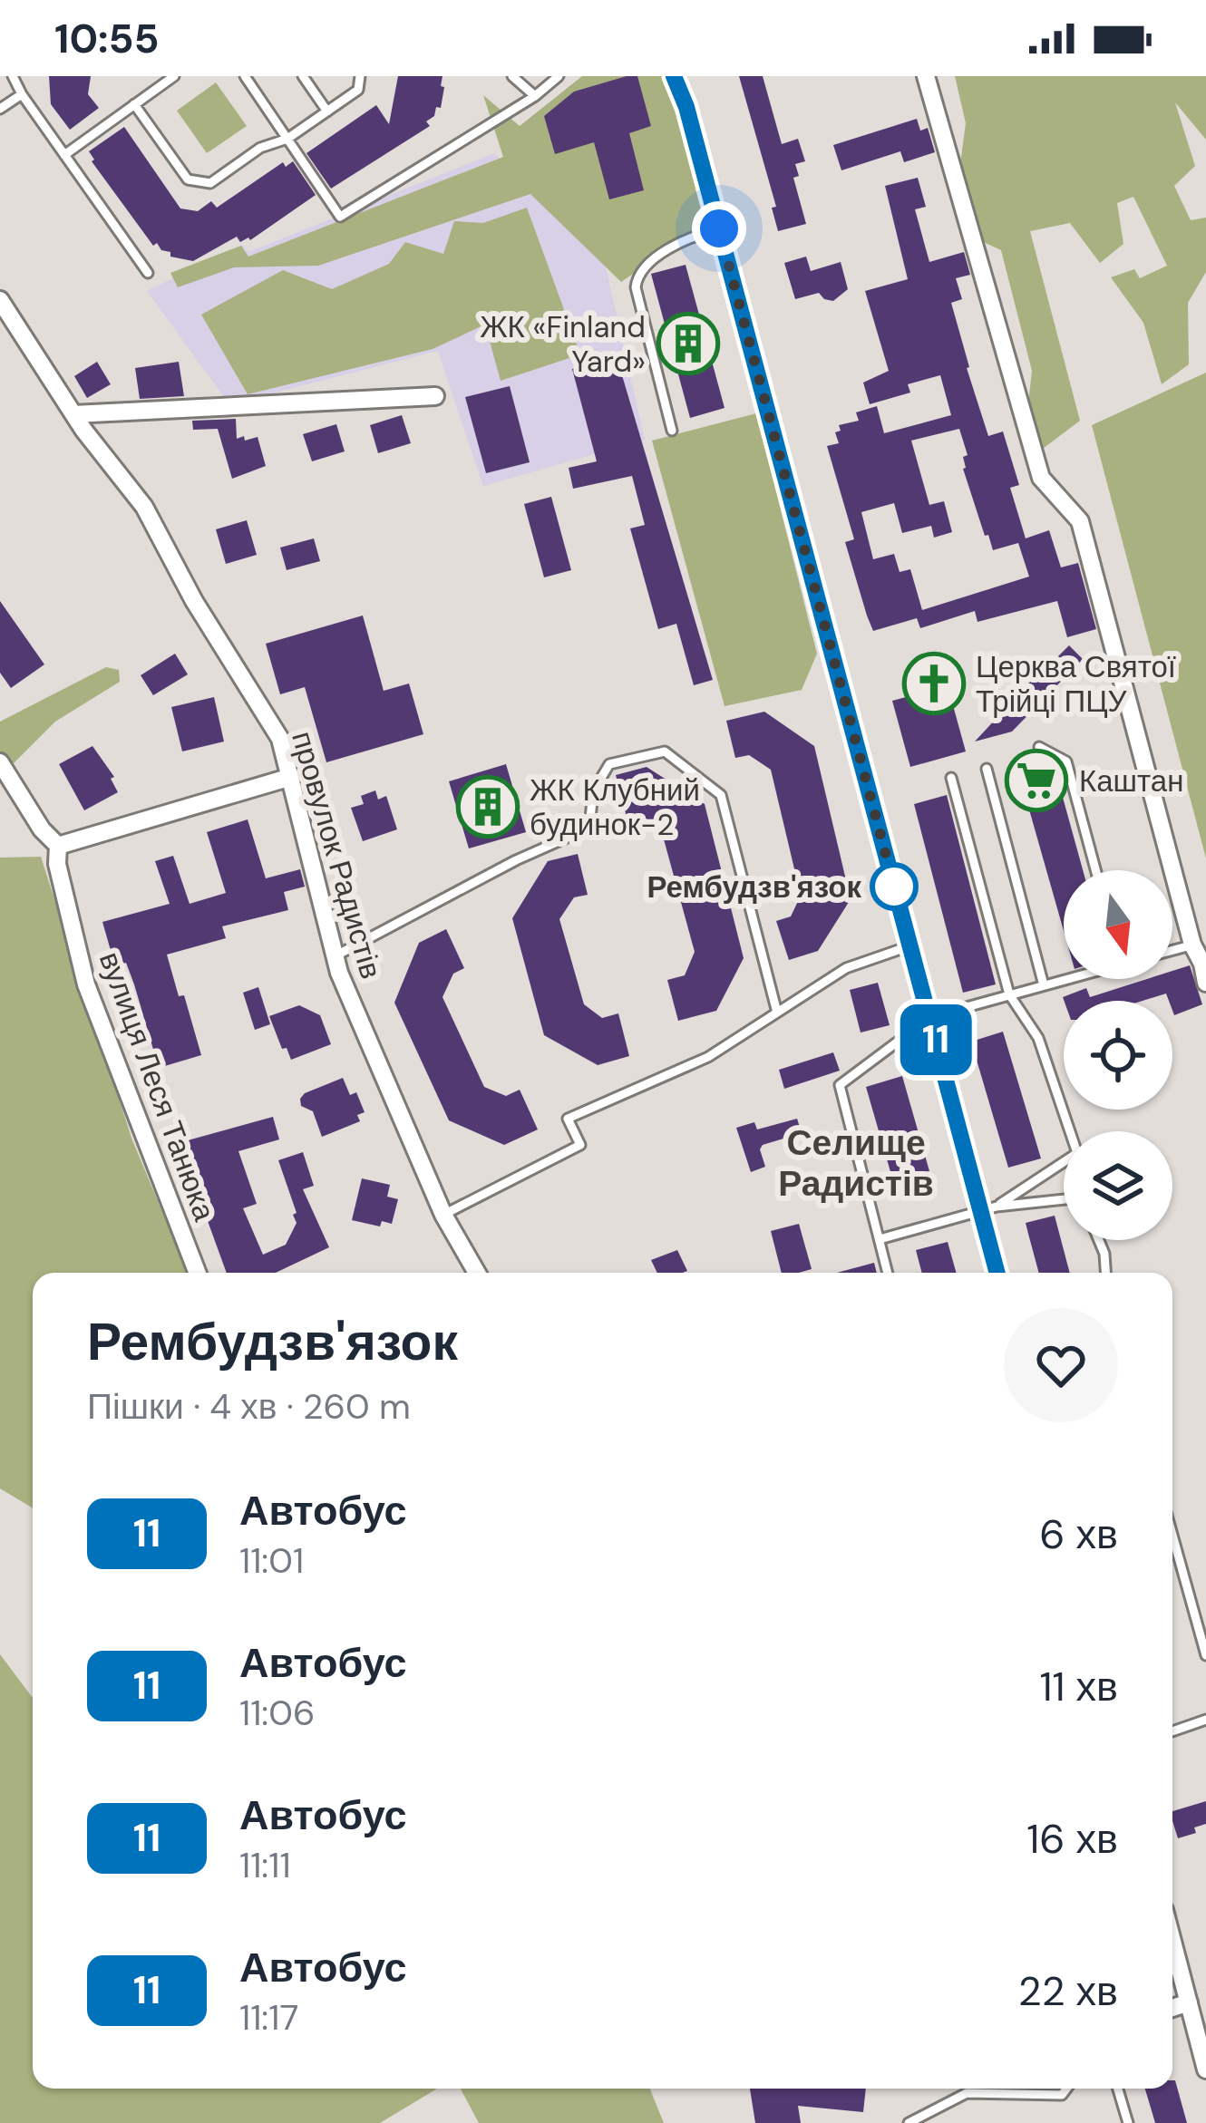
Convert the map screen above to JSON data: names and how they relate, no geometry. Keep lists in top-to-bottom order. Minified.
{"streets":{"street":["провулок Радистів","вулиця Леся Танюка"]},"districts":["Селище Радистів"],"places":{"building":["ЖК «Finland Yard»","ЖК Клубний будинок-2"],"church":["Церква Святої Трійці ПЦУ"],"supermarket":["Каштан"],"other":["Рембудзв'язок"]},"lines":["bus line 11"],"north":"bottom","page":{"status":"10:55","on_map":"11","heading":["Рембудзв'язок","Пішки · 4 хв · 260 m"],"list":[{"mark":"11","name":"Автобус","note":"11:01","value":"6 хв"},{"mark":"11","name":"Автобус","note":"11:06","value":"11 хв"},{"mark":"11","name":"Автобус","note":"11:11","value":"16 хв"},{"mark":"11","name":"Автобус","note":"11:17","value":"22 хв"}]}}
